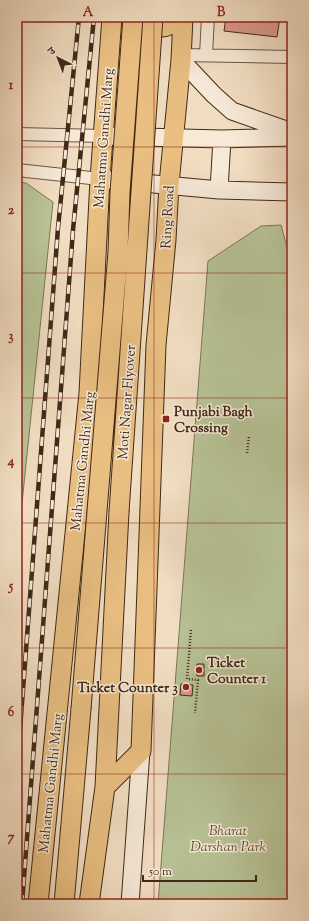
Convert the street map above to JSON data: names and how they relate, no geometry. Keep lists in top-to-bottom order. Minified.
{"streets":{"main road":["Mahatma Gandhi Marg","Ring Road","Moti Nagar Flyover"]},"parks":["Bharat Darshan Park"],"places":{"transit":["Punjabi Bagh Crossing"],"other":["Ticket Counter 1","Ticket Counter 3"]},"scale_bar":"50 m","north":"top left","grid":{"columns":["A","B"],"rows":["1","2","3","4","5","6","7"]}}
